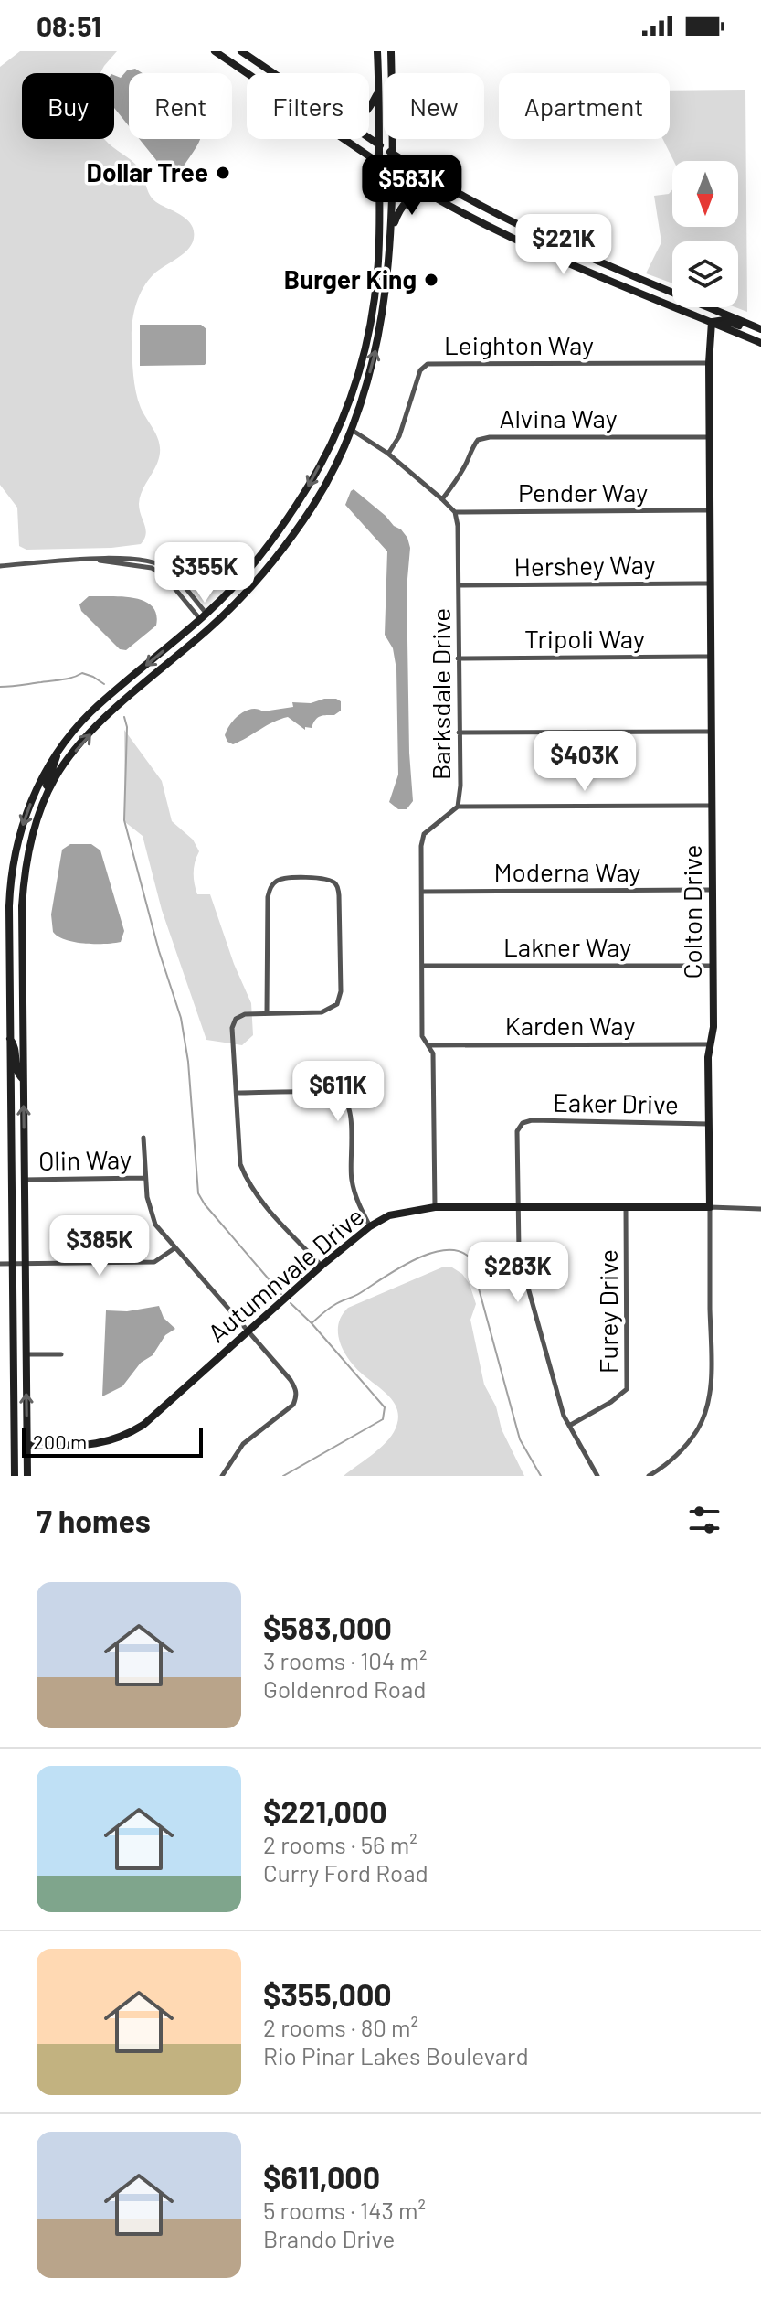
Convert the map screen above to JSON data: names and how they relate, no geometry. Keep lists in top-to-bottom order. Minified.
{"streets":{"main road":["Colton Drive","Autumnvale Drive"],"street":["Leighton Way","Alvina Way","Pender Way","Hershey Way","Tripoli Way","Barksdale Drive","Moderna Way","Lakner Way","Karden Way","Eaker Drive","Olin Way","Furey Drive"]},"crossings":[["Leighton Way","Colton Drive"],["Alvina Way","Colton Drive"],["Pender Way","Barksdale Drive"],["Pender Way","Colton Drive"],["Hershey Way","Barksdale Drive"],["Hershey Way","Colton Drive"],["Tripoli Way","Barksdale Drive"],["Tripoli Way","Colton Drive"],["Barksdale Drive","Moderna Way"],["Barksdale Drive","Lakner Way"],["Barksdale Drive","Karden Way"],["Barksdale Drive","Autumnvale Drive"],["Moderna Way","Colton Drive"],["Colton Drive","Lakner Way"],["Colton Drive","Karden Way"],["Colton Drive","Eaker Drive"],["Colton Drive","Autumnvale Drive"],["Eaker Drive","Autumnvale Drive"],["Autumnvale Drive","Furey Drive"]],"places":["Dollar Tree","Burger King"],"scale_bar":"200 m","north":"bottom","page":{"status":"08:51","chip":["Buy","Rent","Filters","New","Apartment"],"price":["$583K","$221K","$355K","$403K","$611K","$385K","$283K"],"scale":"200 m","heading":"7 homes","list":[{"name":"$583,000","note":"3 rooms · 104 m² · Goldenrod Road"},{"name":"$221,000","note":"2 rooms · 56 m² · Curry Ford Road"},{"name":"$355,000","note":"2 rooms · 80 m² · Rio Pinar Lakes Boulevard"},{"name":"$611,000","note":"5 rooms · 143 m² · Brando Drive"}]}}
